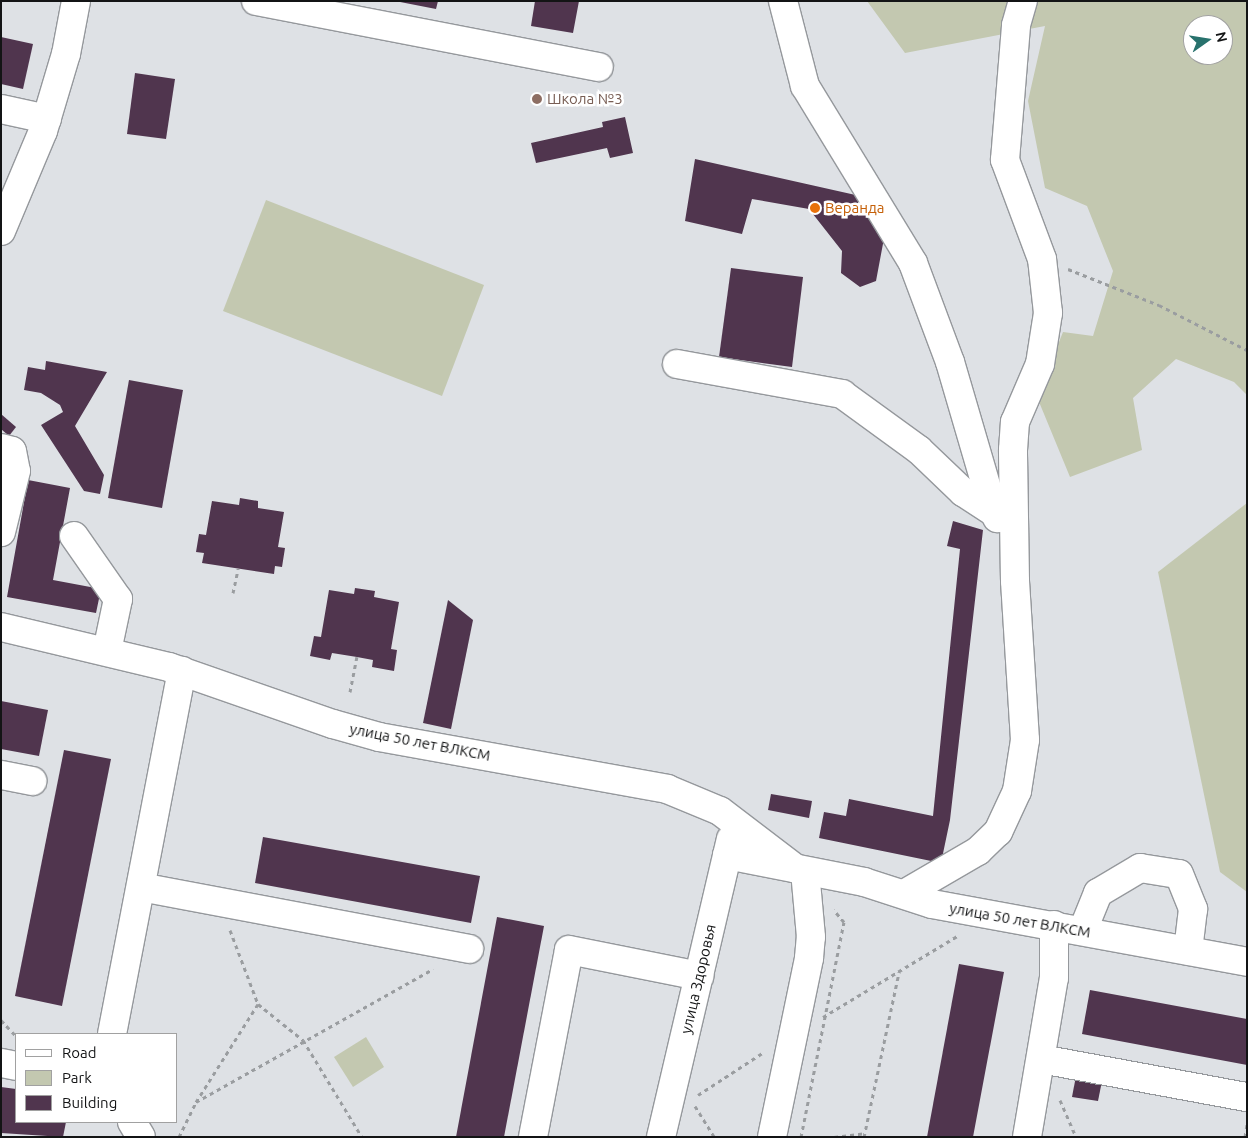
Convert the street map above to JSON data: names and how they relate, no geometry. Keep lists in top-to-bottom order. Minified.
{"streets":{"street":["улица 50 лет ВЛКСМ","улица Здоровья"]},"crossings":[["улица 50 лет ВЛКСМ","улица Здоровья"]],"places":["Школа №3","Веранда"],"legend":["Road","Park","Building"],"north":"right"}
